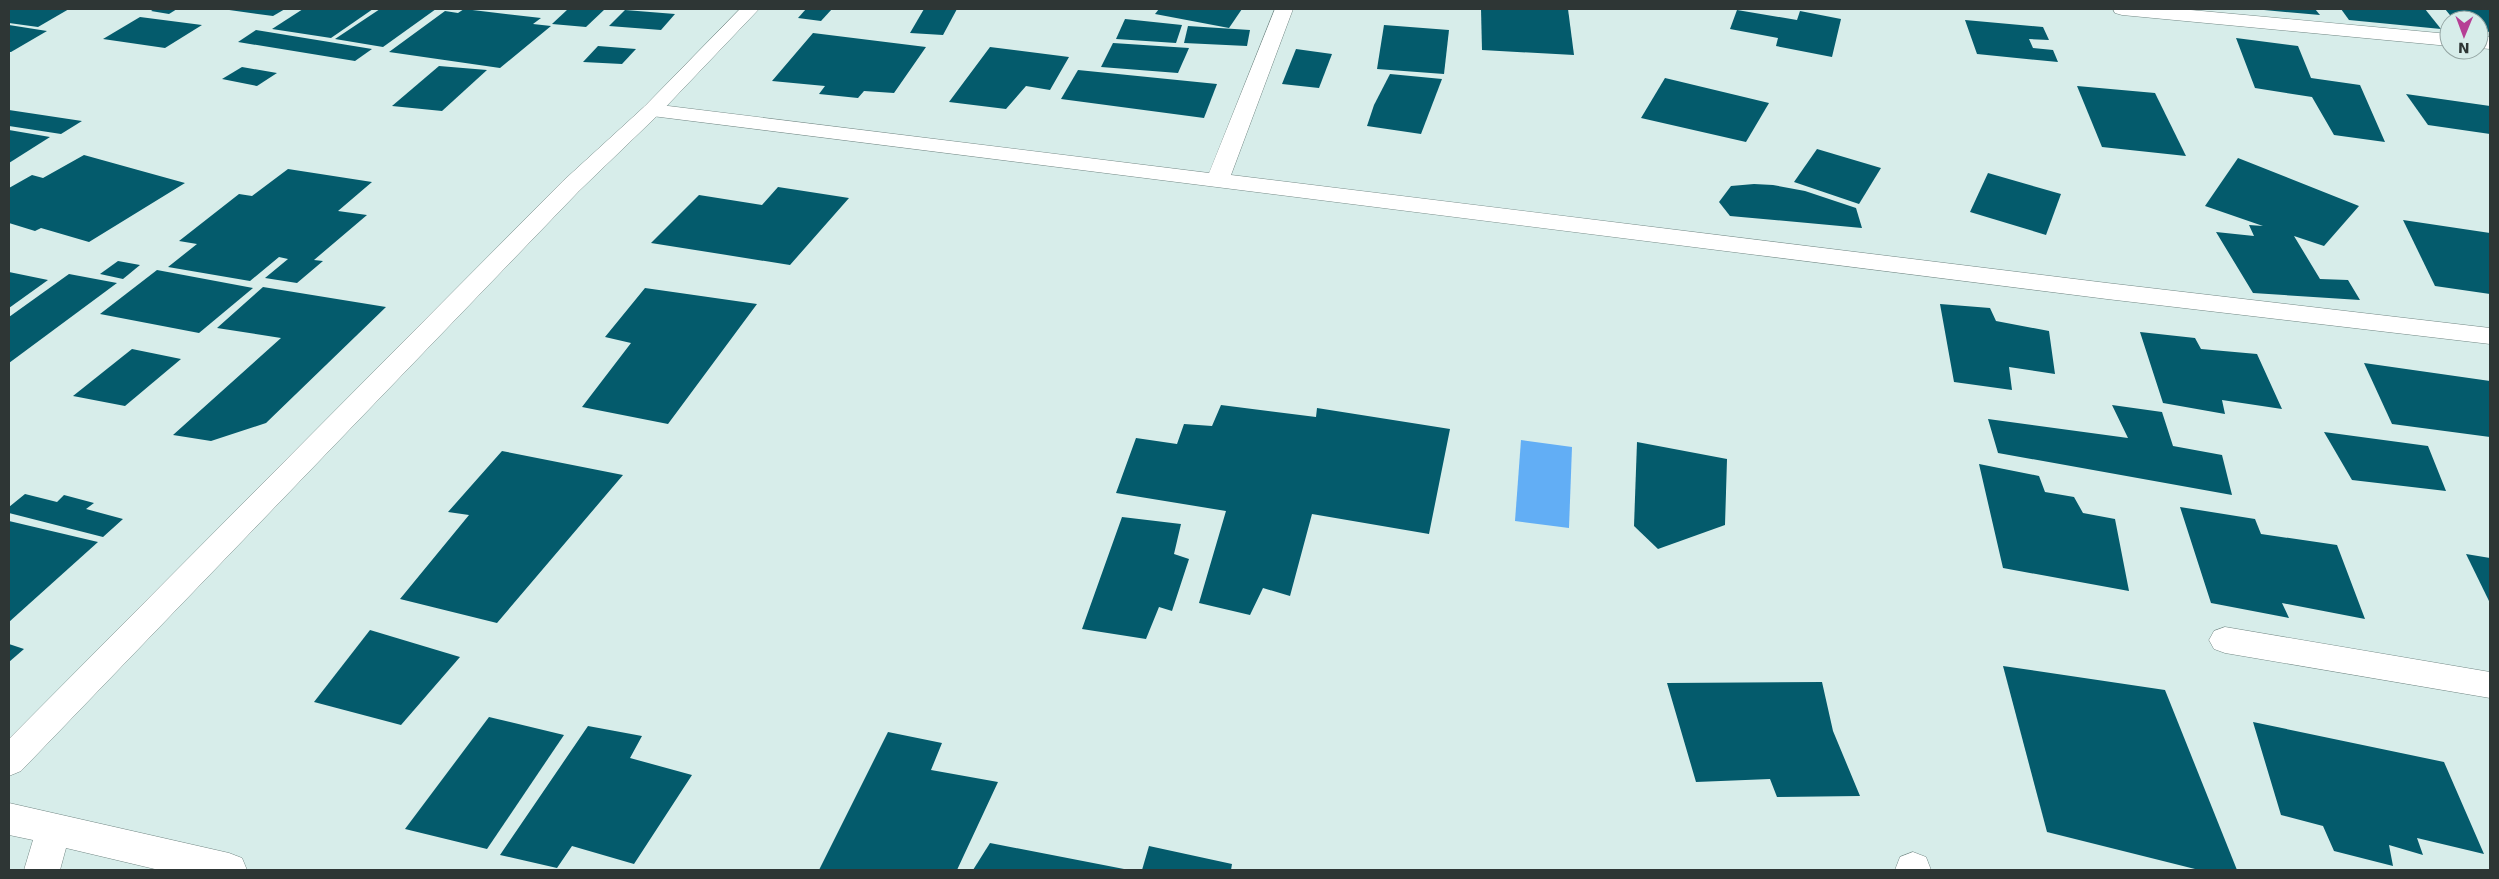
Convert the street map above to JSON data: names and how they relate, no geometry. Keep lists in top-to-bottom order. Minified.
{"north":"bottom"}
